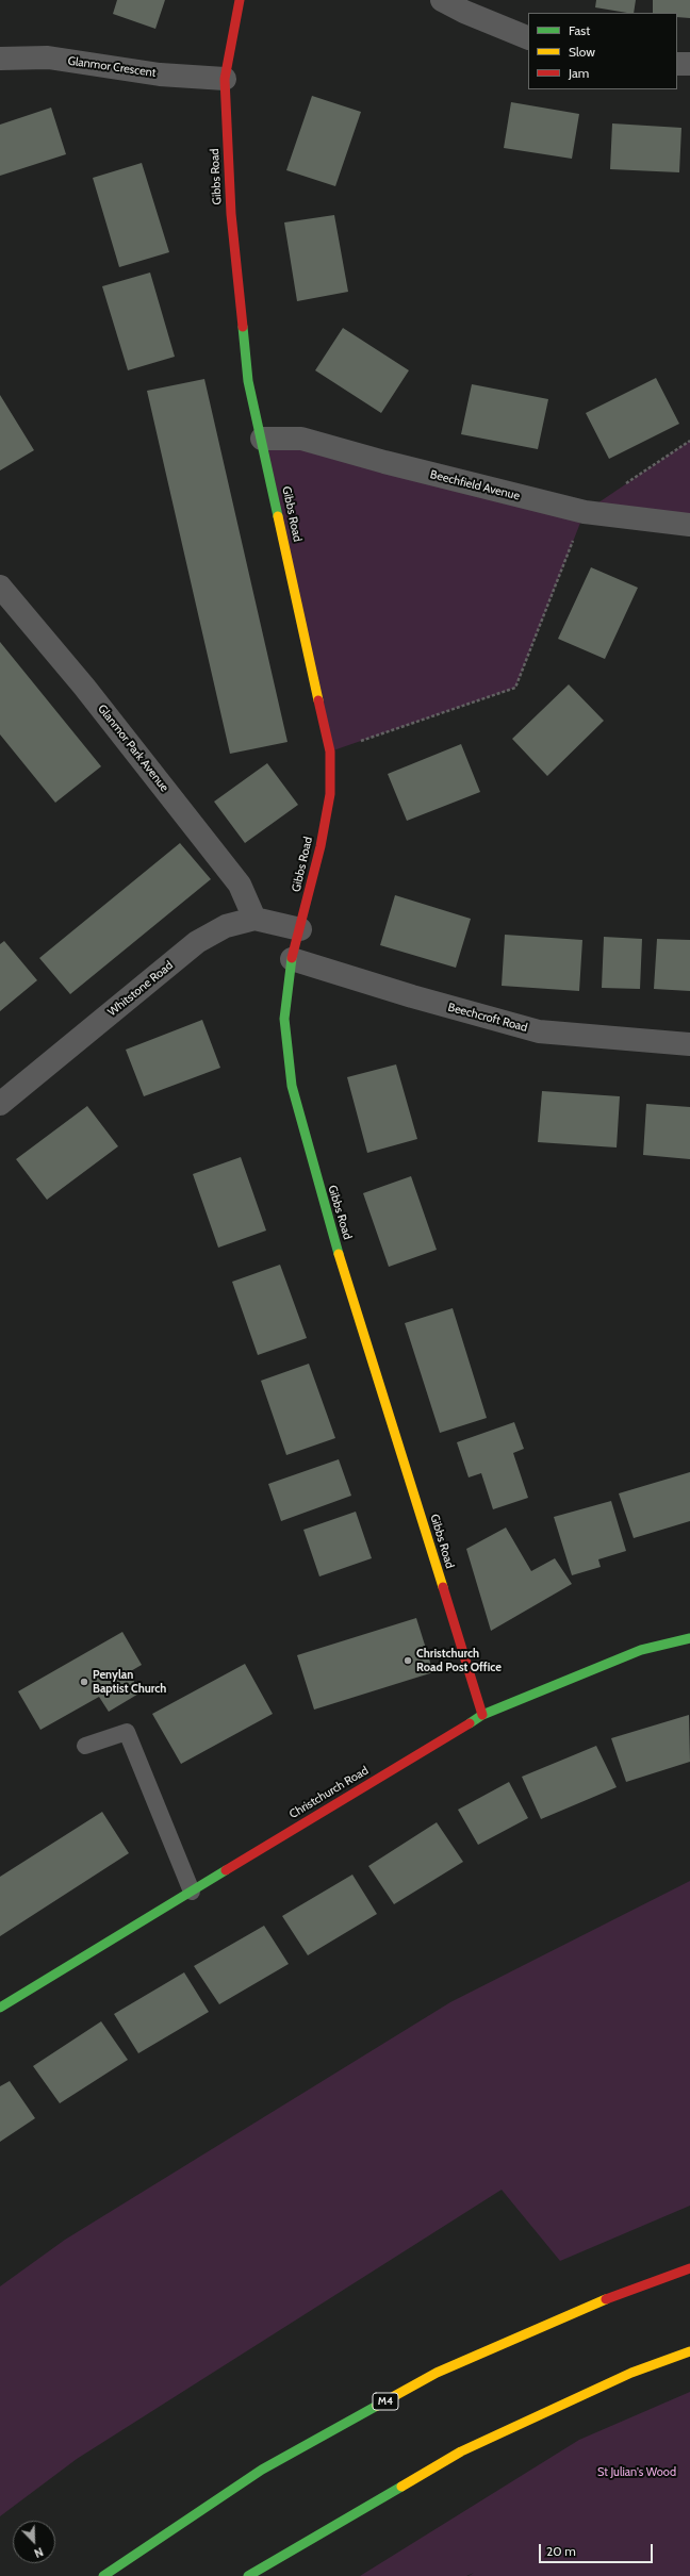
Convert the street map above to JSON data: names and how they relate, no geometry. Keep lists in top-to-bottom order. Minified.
{"streets":{"main road":["Gibbs Road","Christchurch Road","M4"],"street":["Glanmor Crescent","Beechfield Avenue","Glanmor Park Avenue","Whitstone Road","Beechcroft Road"]},"crossings":[["Glanmor Crescent","Gibbs Road"],["Gibbs Road","Beechfield Avenue"],["Gibbs Road","Whitstone Road"],["Gibbs Road","Beechcroft Road"],["Gibbs Road","Christchurch Road"],["Glanmor Park Avenue","Whitstone Road"]],"parks":["St Julian's Wood"],"places":["Christchurch Road Post Office","Penylan Baptist Church"],"legend":["Fast","Slow","Jam"],"scale_bar":"20 m","north":"bottom right"}
